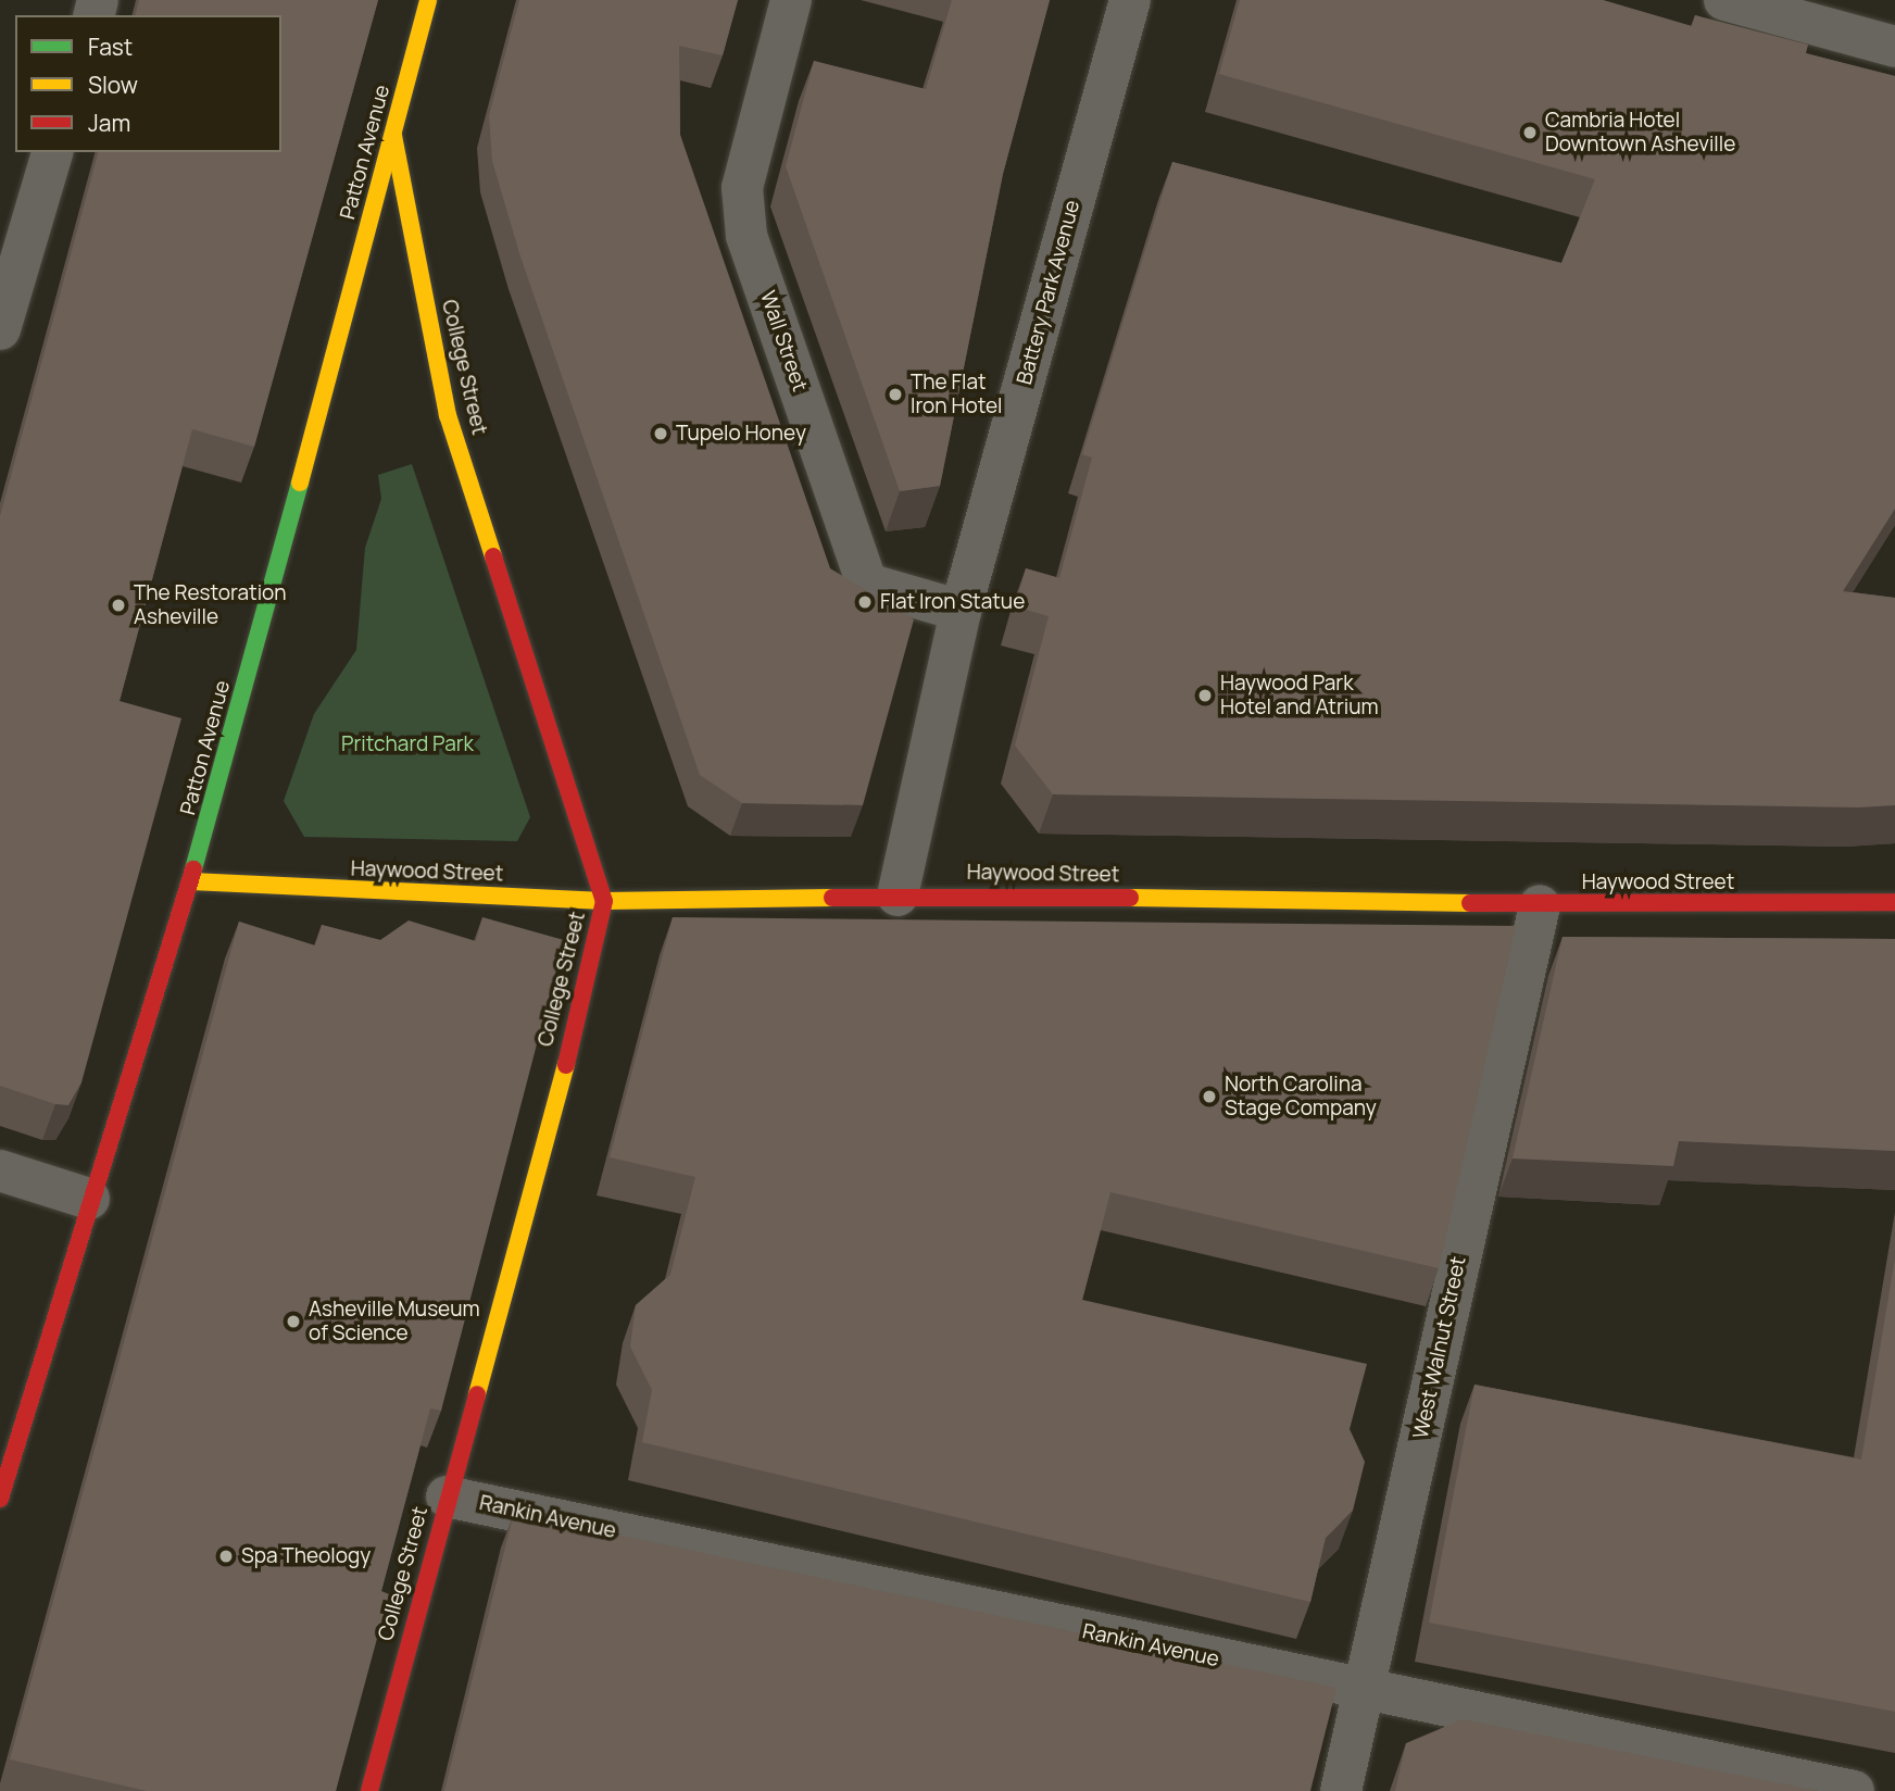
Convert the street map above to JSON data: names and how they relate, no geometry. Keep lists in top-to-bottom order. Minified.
{"streets":{"main road":["Patton Avenue","College Street","Haywood Street"],"street":["Battery Park Avenue","Wall Street","West Walnut Street","Rankin Avenue"]},"crossings":[["Patton Avenue","College Street"],["Patton Avenue","Haywood Street"],["Battery Park Avenue","Wall Street"],["Battery Park Avenue","Haywood Street"],["College Street","Haywood Street"],["College Street","Rankin Avenue"],["Haywood Street","West Walnut Street"],["West Walnut Street","Rankin Avenue"]],"parks":["Pritchard Park"],"places":["Cambria Hotel Downtown Asheville","The Flat Iron Hotel","Tupelo Honey","Flat Iron Statue","The Restoration Asheville","Haywood Park Hotel and Atrium","North Carolina Stage Company","Asheville Museum of Science","Spa Theology"],"legend":["Fast","Slow","Jam"]}
